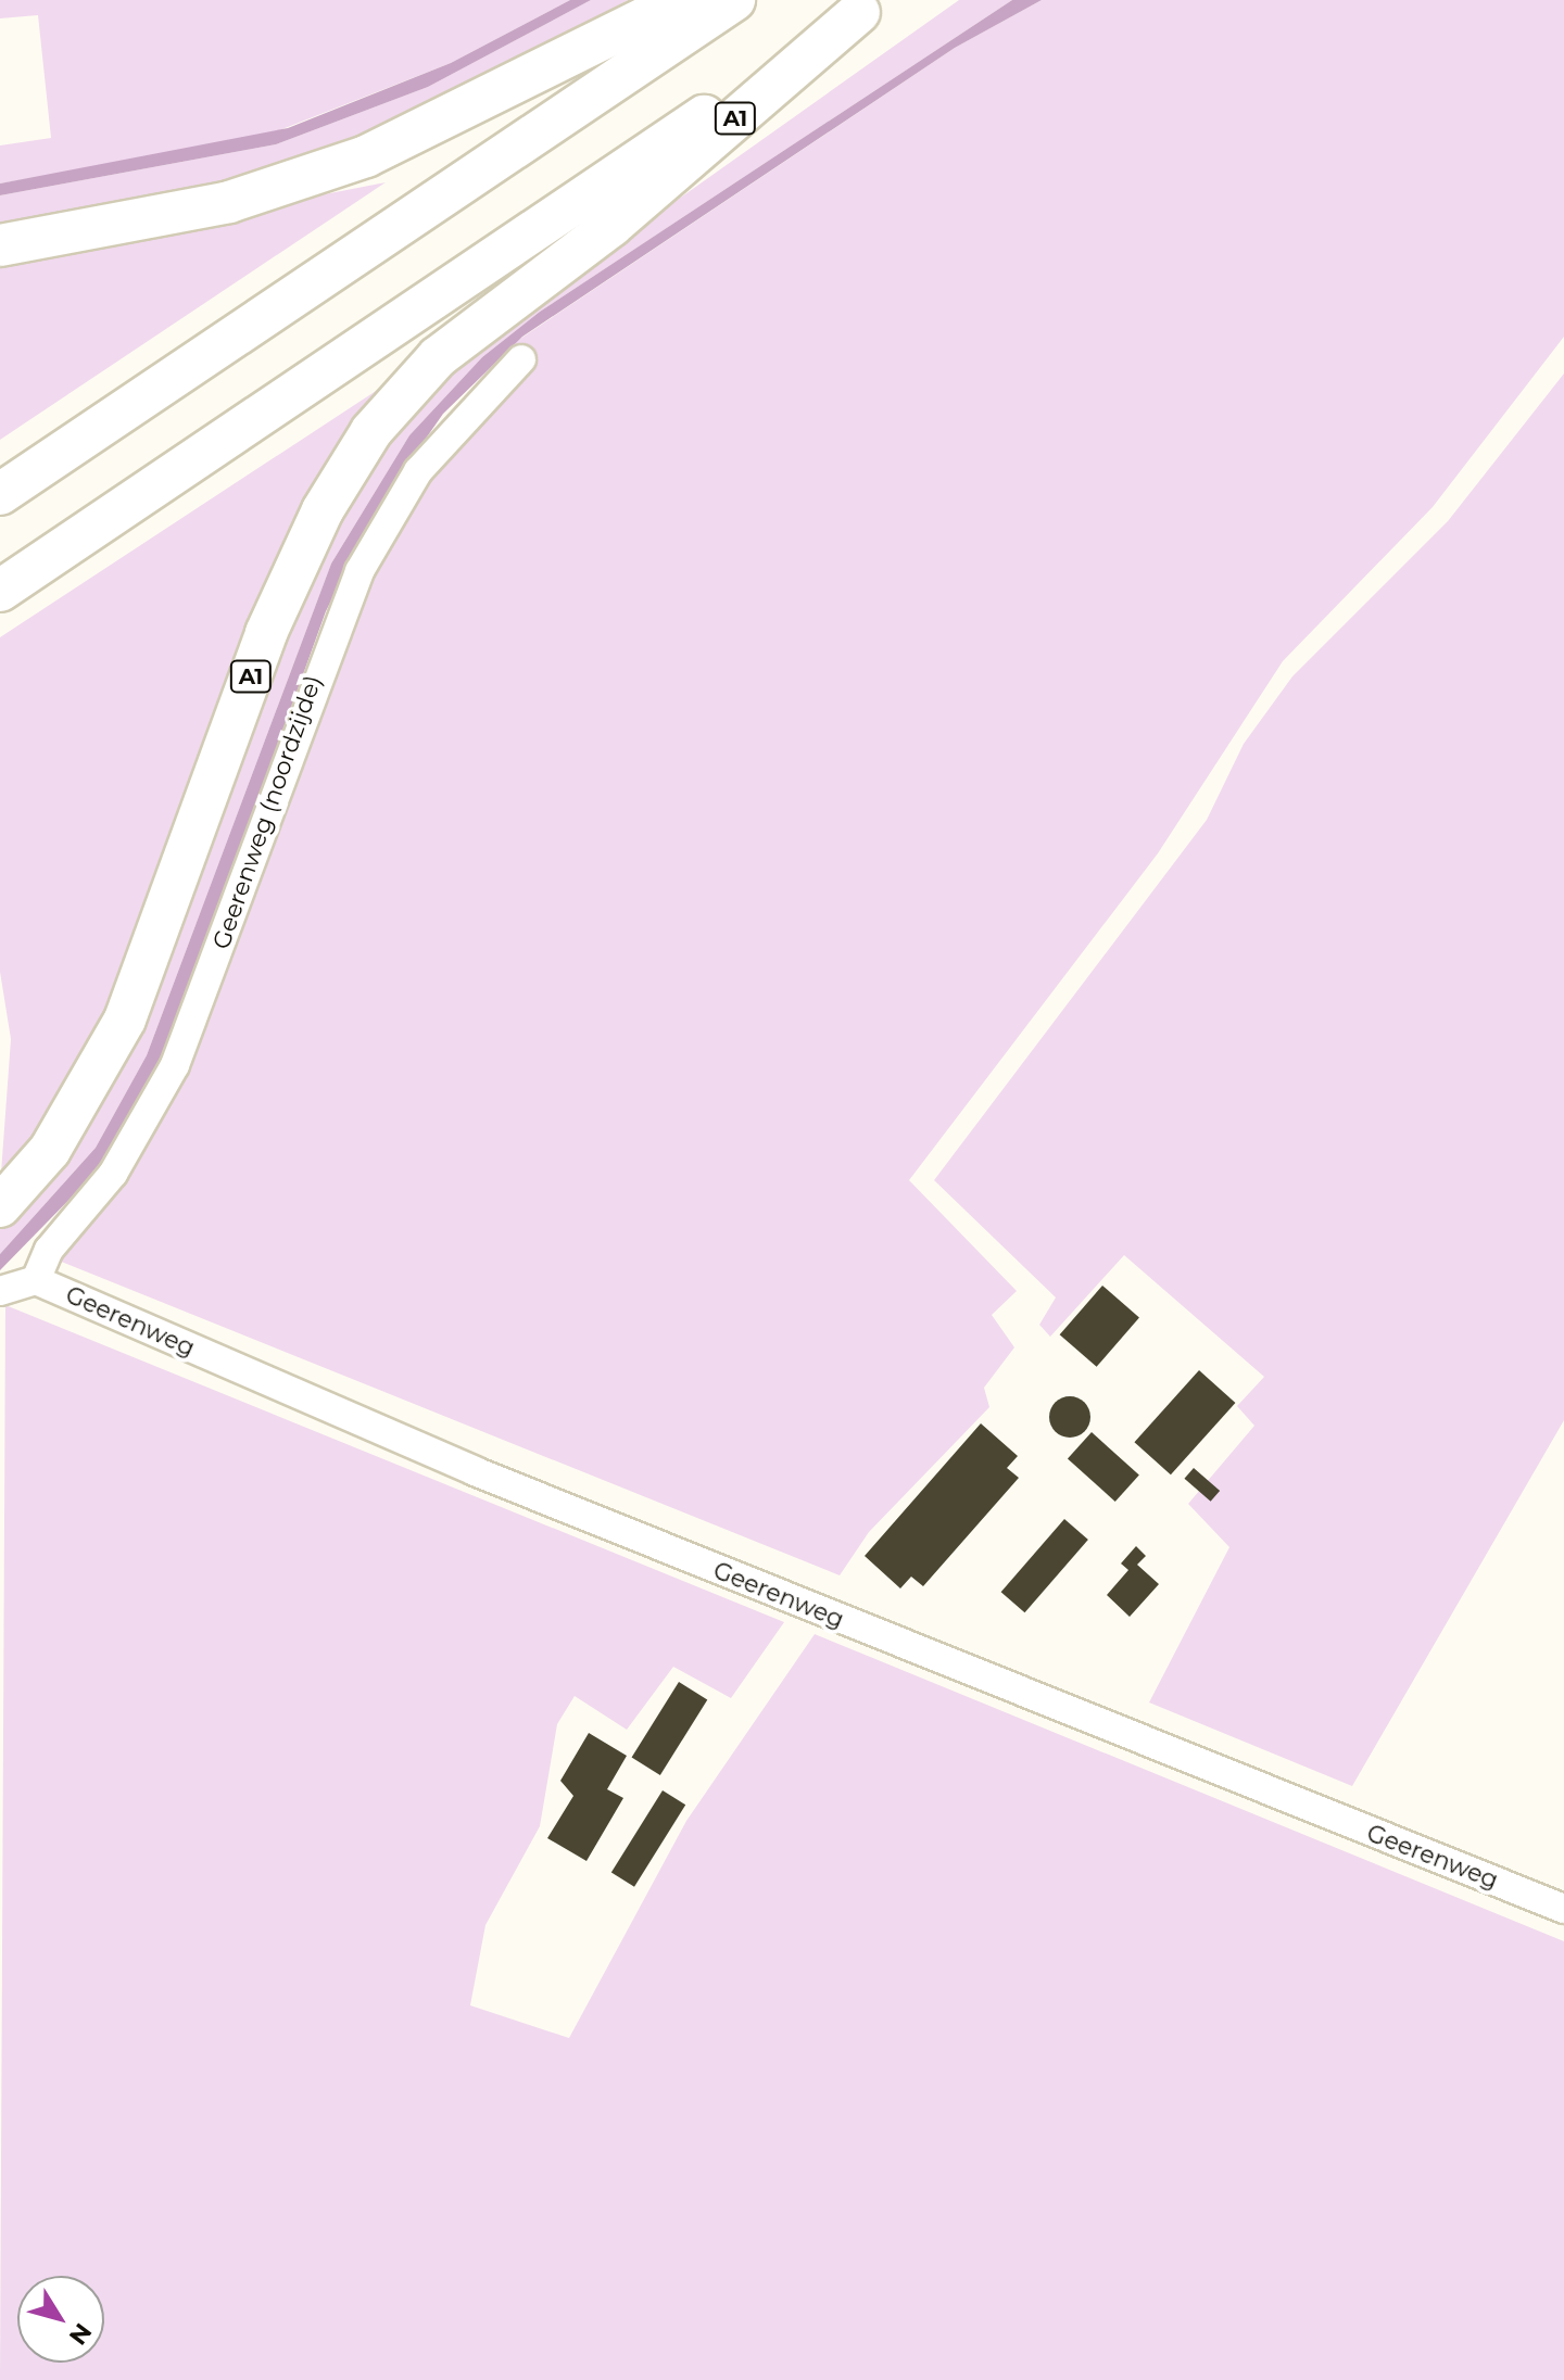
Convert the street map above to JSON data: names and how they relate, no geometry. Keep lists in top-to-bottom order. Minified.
{"streets":{"highway":["A1"],"street":["Geerenweg (noordzijde)","Geerenweg"]},"crossings":[["Geerenweg (noordzijde)","Geerenweg"]],"north":"bottom right"}
